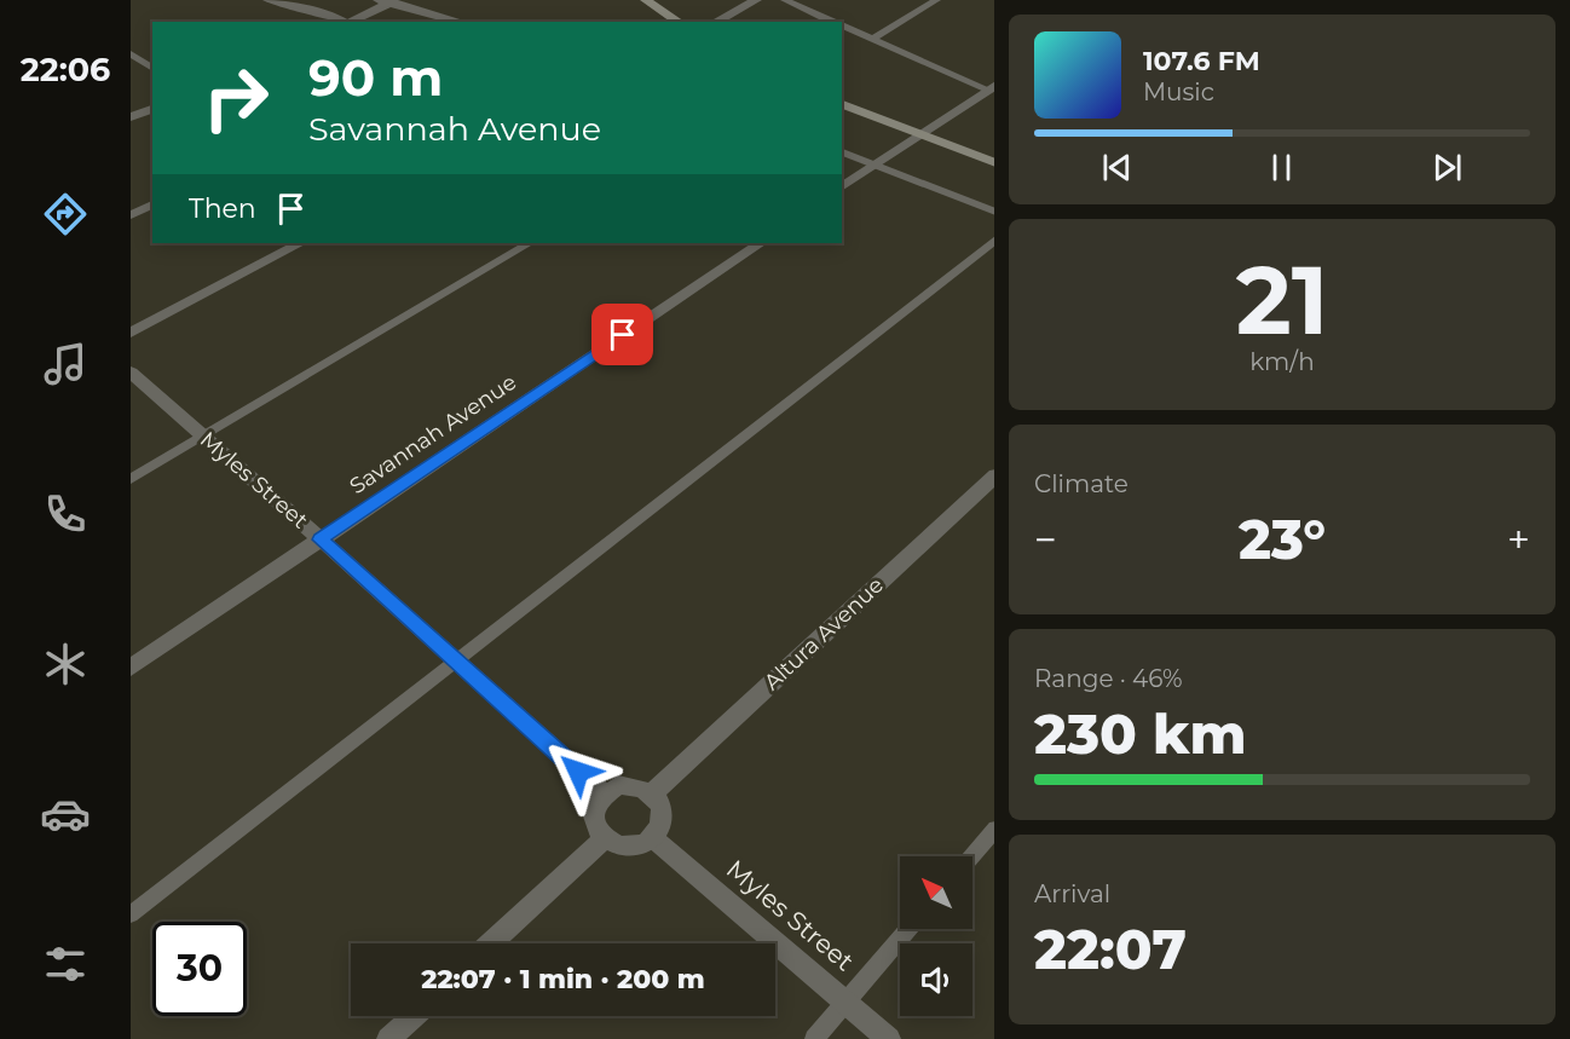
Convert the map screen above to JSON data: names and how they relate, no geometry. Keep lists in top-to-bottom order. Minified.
{"streets":{"street":["Savannah Avenue","Myles Street","Altura Avenue"]},"crossings":[["Savannah Avenue","Myles Street"],["Myles Street","Altura Avenue"]],"north":"top left","page":{"tabs":"22:06","turn":["90 m","Savannah Avenue"],"song":["107.6 FM","Music"],"then":"Then","tile":[["21","km/h"],"Climate",["Range · 46%","230 km"],["Arrival","22:07"]],"heat":["−","23°","+"],"limit":"30","trip":"22:07 · 1 min · 200 m"}}
